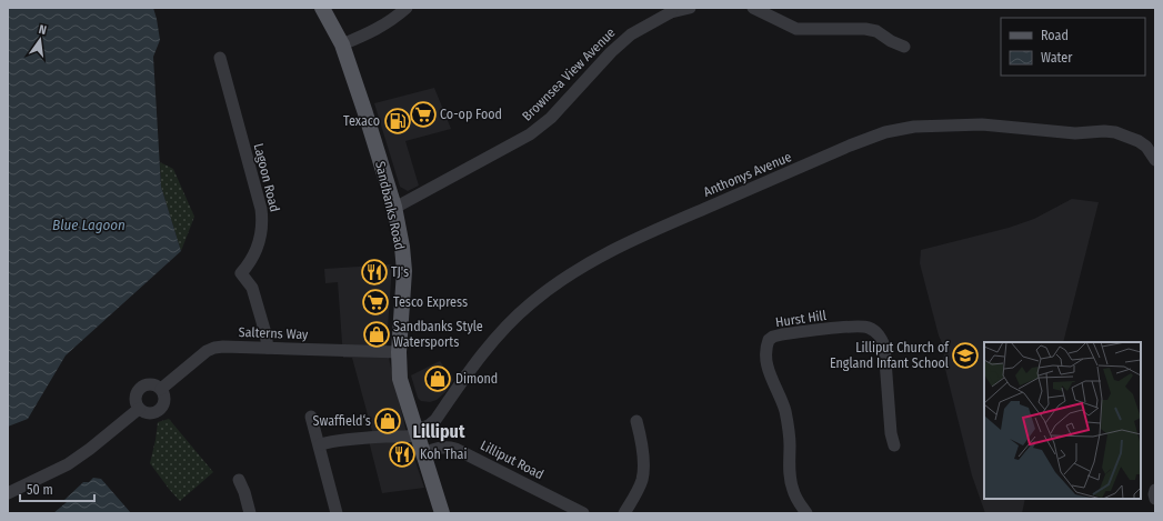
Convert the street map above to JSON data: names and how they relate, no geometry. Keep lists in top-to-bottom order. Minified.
{"streets":{"main road":["Sandbanks Road"],"street":["Brownsea View Avenue","Anthonys Avenue","Lagoon Road","Hurst Hill","Salterns Way","Lilliput Road"]},"crossings":[["Brownsea View Avenue","Sandbanks Road"],["Anthonys Avenue","Sandbanks Road"],["Lagoon Road","Salterns Way"],["Sandbanks Road","Salterns Way"],["Sandbanks Road","Lilliput Road"]],"districts":["Lilliput"],"water":["Blue Lagoon"],"places":{"supermarket":["Co-op Food","Tesco Express"],"fuel station":["Texaco"],"restaurant":["TJ's","Koh Thai"],"shop":["Sandbanks Style Watersports","Dimond","Swaffield‘s"],"school or university":["Lilliput Church of England Infant School"]},"legend":["Road","Water"],"scale_bar":"50 m","north":"top"}
